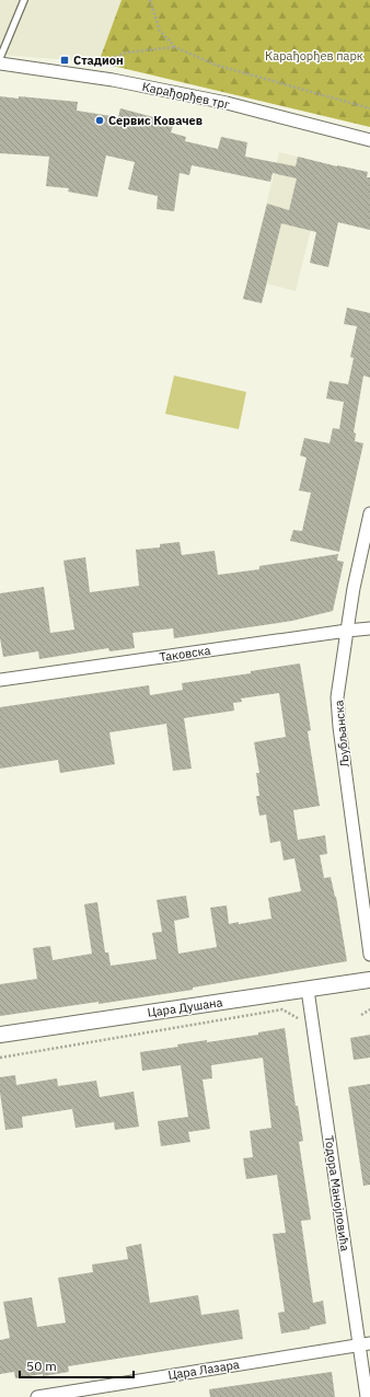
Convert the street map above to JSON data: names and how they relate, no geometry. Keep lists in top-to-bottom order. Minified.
{"streets":{"street":["Карађорђев трг","Таковска","Љубљанска","Цара Душана","Тодора Манојловића","Цара Лазара"]},"crossings":[["Таковска","Љубљанска"],["Цара Душана","Тодора Манојловића"],["Тодора Манојловића","Цара Лазара"]],"parks":["Карађорђев парк"],"places":{"transit":["Стадион"],"other":["Сервис Ковачев"]},"scale_bar":"50 m"}
